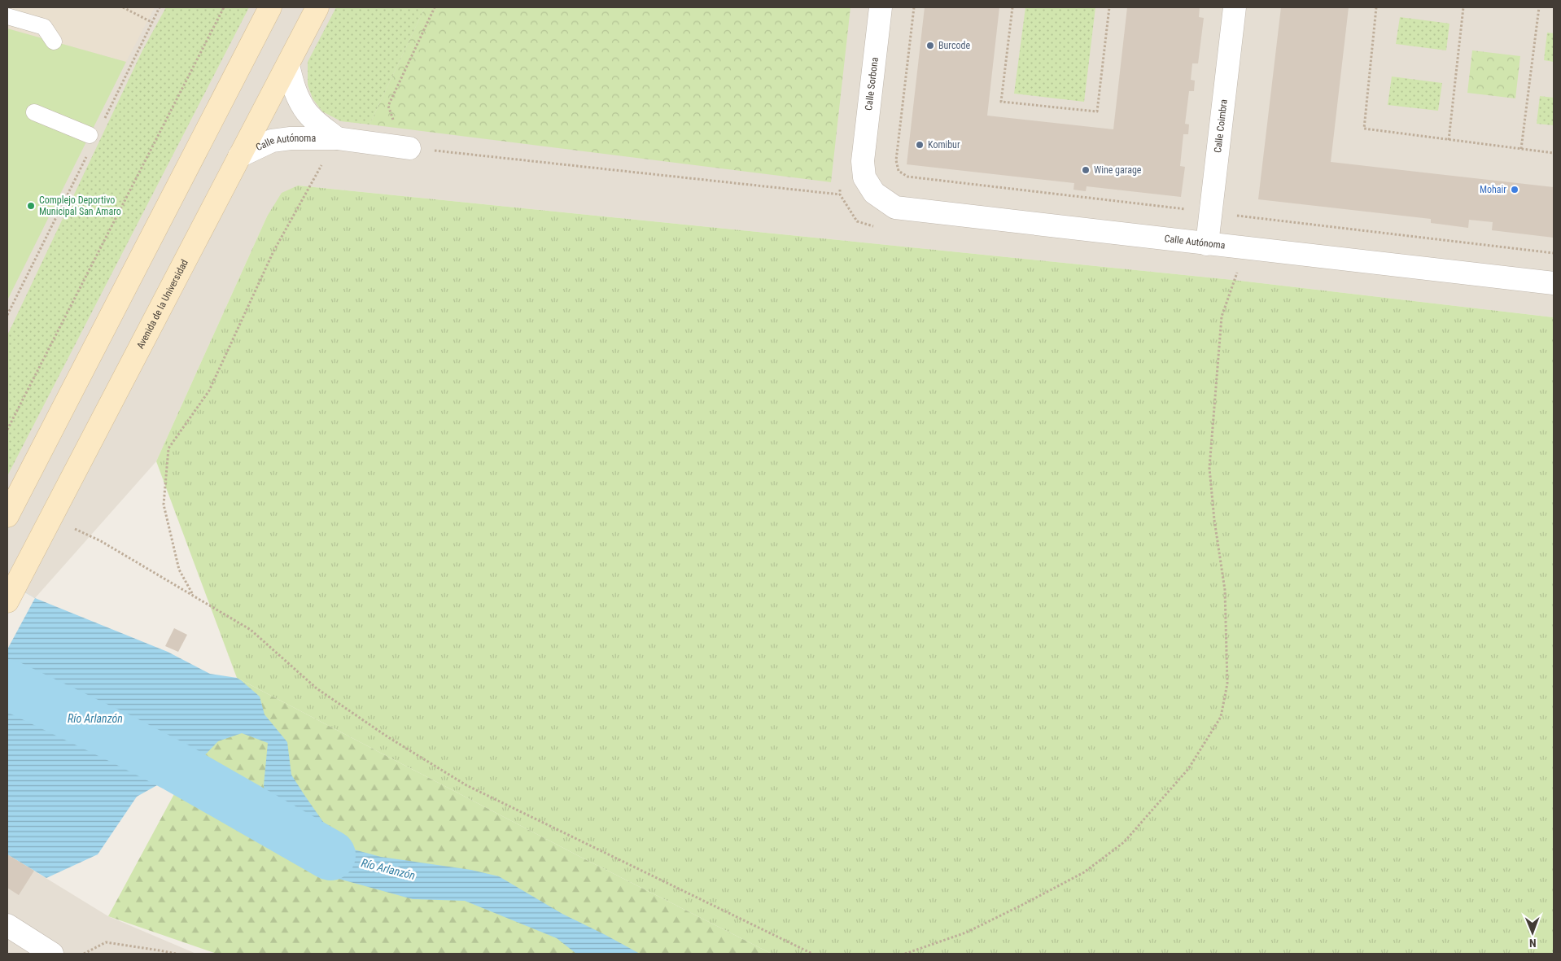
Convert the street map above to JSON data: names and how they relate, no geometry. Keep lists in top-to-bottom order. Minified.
{"streets":{"main road":["Avenida de la Universidad"],"street":["Calle Sorbona","Calle Coimbra","Calle Autónoma"]},"crossings":[["Calle Sorbona","Calle Autónoma"],["Calle Coimbra","Calle Autónoma"],["Calle Autónoma","Avenida de la Universidad"]],"water":["Río Arlanzón"],"places":["Burcode","Komibur","Wine garage","Mohair","Complejo Deportivo Municipal San Amaro"],"north":"bottom"}
